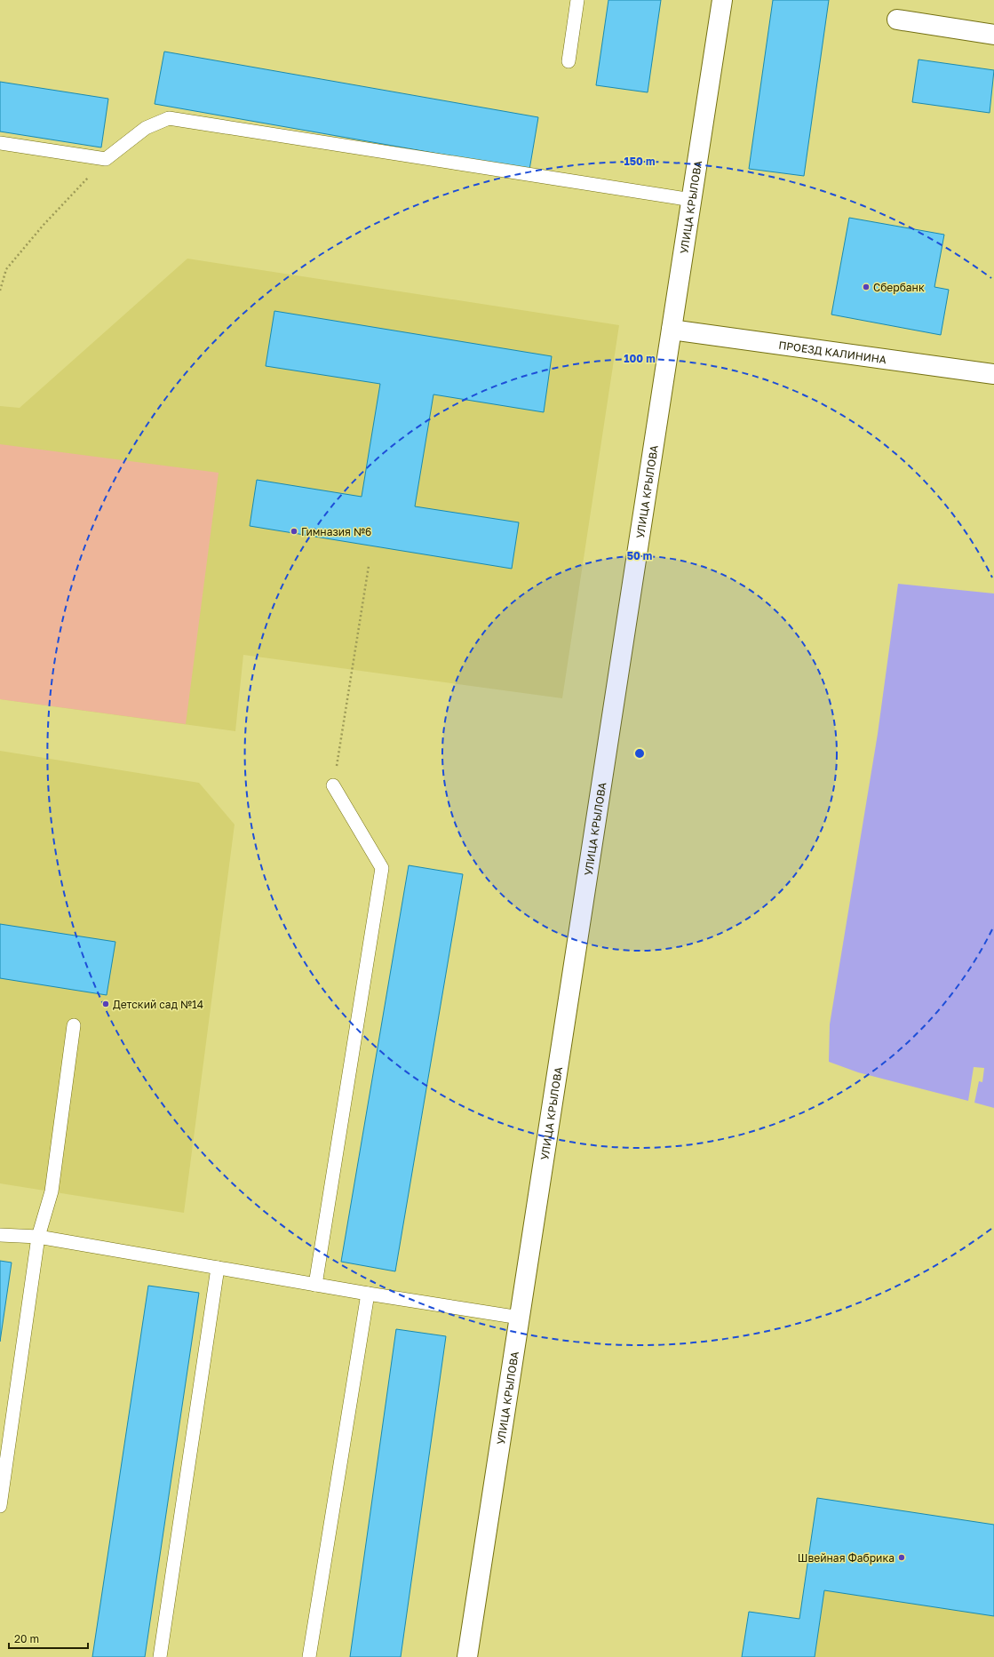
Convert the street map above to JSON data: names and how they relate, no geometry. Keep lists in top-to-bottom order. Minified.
{"streets":{"street":["УЛИЦА КРЫЛОВА","ПРОЕЗД КАЛИНИНА"]},"crossings":[["УЛИЦА КРЫЛОВА","ПРОЕЗД КАЛИНИНА"]],"places":["Сбербанк","Гимназия №6","Детский сад №14","Швейная Фабрика"],"scale_bar":"20 m","rings":["150 m","100 m","50 m"]}
